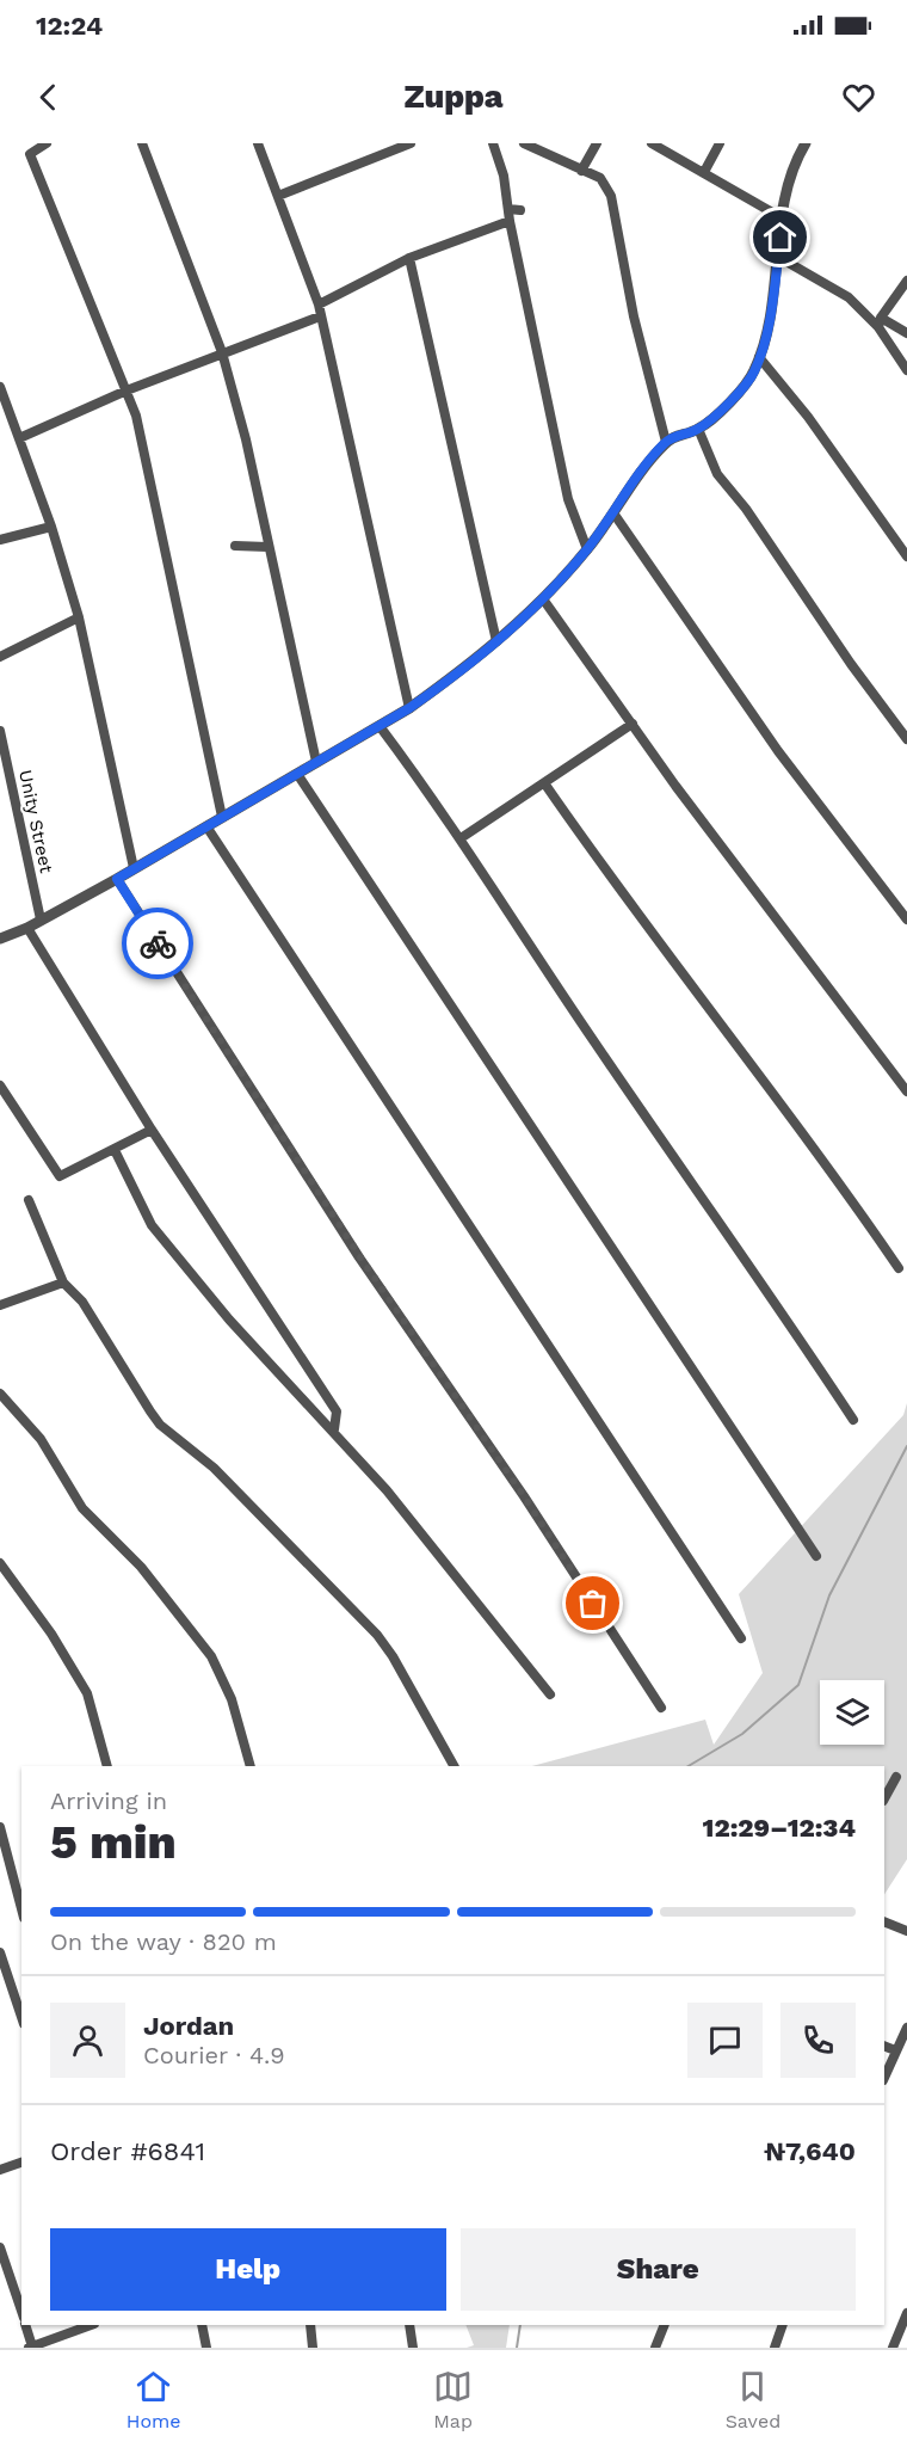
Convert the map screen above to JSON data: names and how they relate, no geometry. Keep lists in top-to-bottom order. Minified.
{"streets":{"street":["Unity Street"]},"page":{"status":"12:24","header":"Zuppa","heading":["5 min","Arriving in","12:29–12:34"],"panel":["Jordan","Courier · 4.9","Order #6841","₦7,640"],"bar":"On the way · 820 m","buttons":["Help","Share"],"tabs":["Home","Map","Saved"]}}
